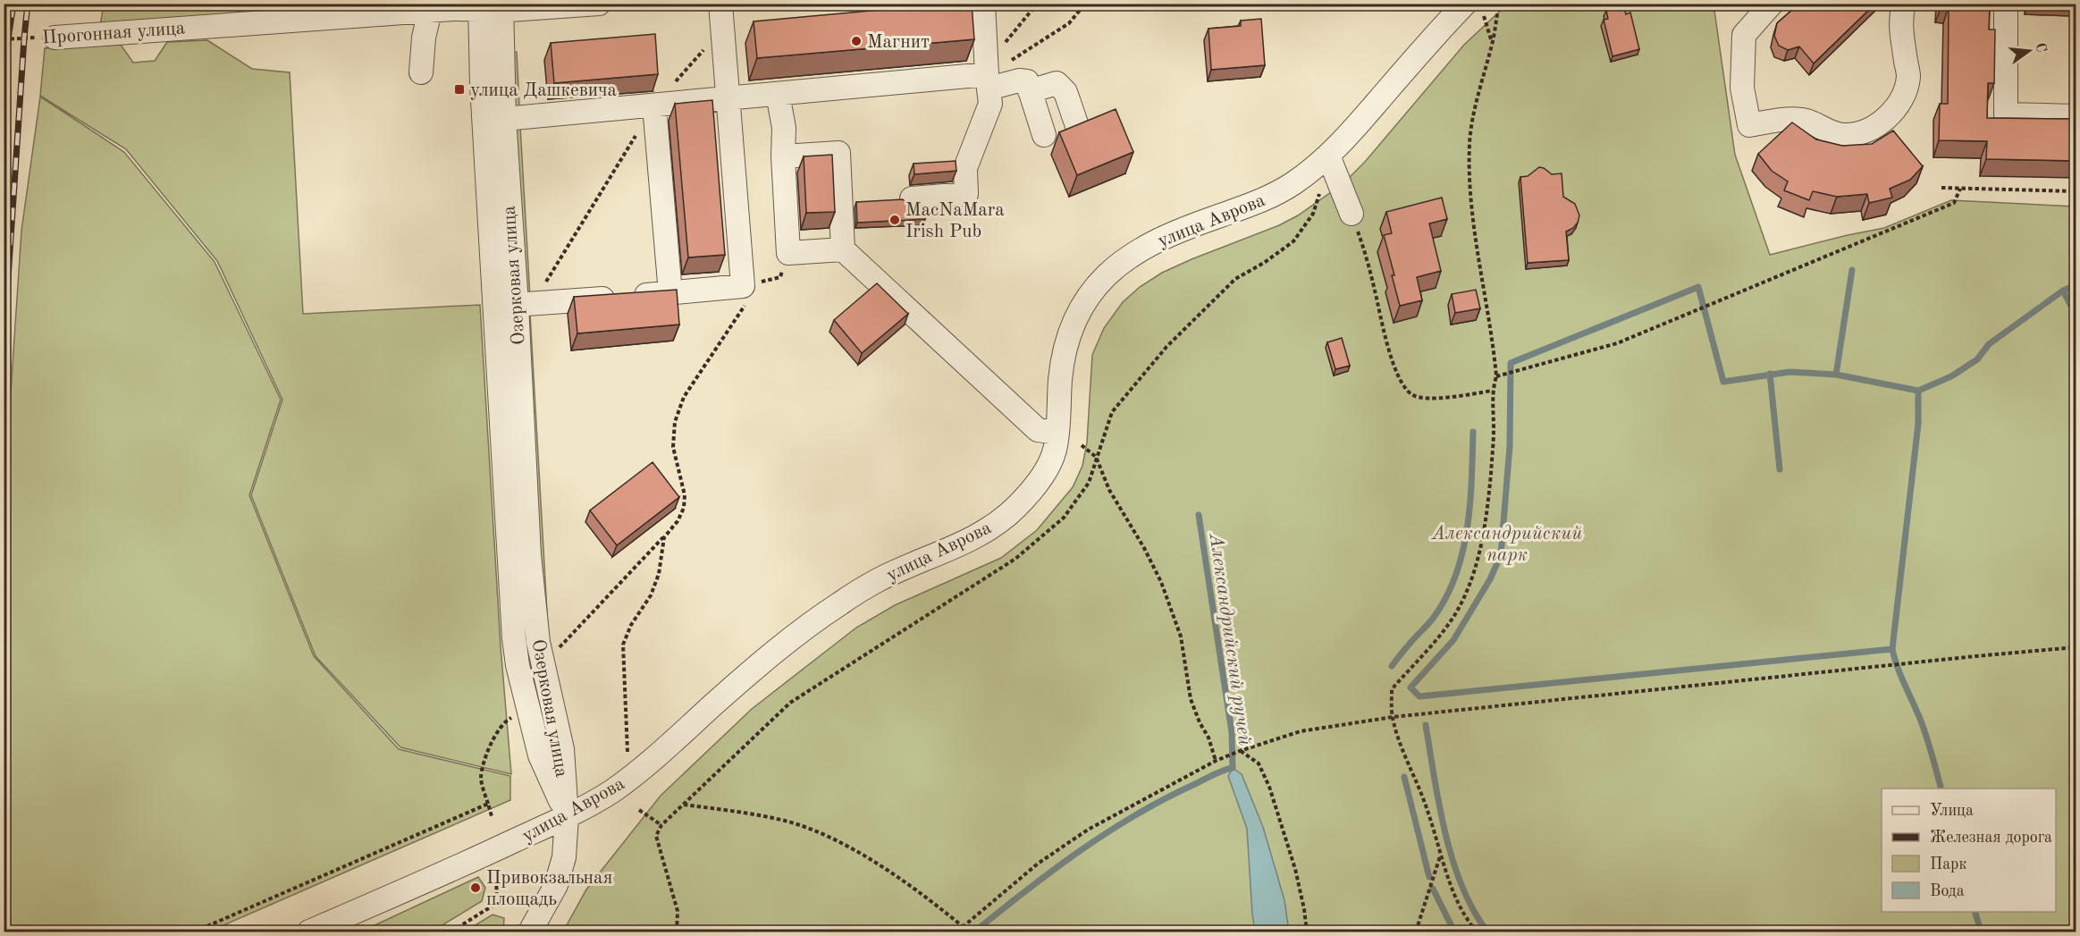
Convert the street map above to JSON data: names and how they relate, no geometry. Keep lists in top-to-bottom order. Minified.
{"streets":{"street":["Прогонная улица","улица Аврова","Озерковая улица"]},"crossings":[["Прогонная улица","Озерковая улица"],["улица Аврова","Озерковая улица"]],"water":["Александрийский ручей"],"parks":["Александрийский парк"],"places":{"other":["Магнит","MacNaMara Irish Pub","Привокзальная площадь"],"transit":["улица Дашкевича"]},"legend":["Улица","Железная дорога","Парк","Вода"],"north":"right"}
